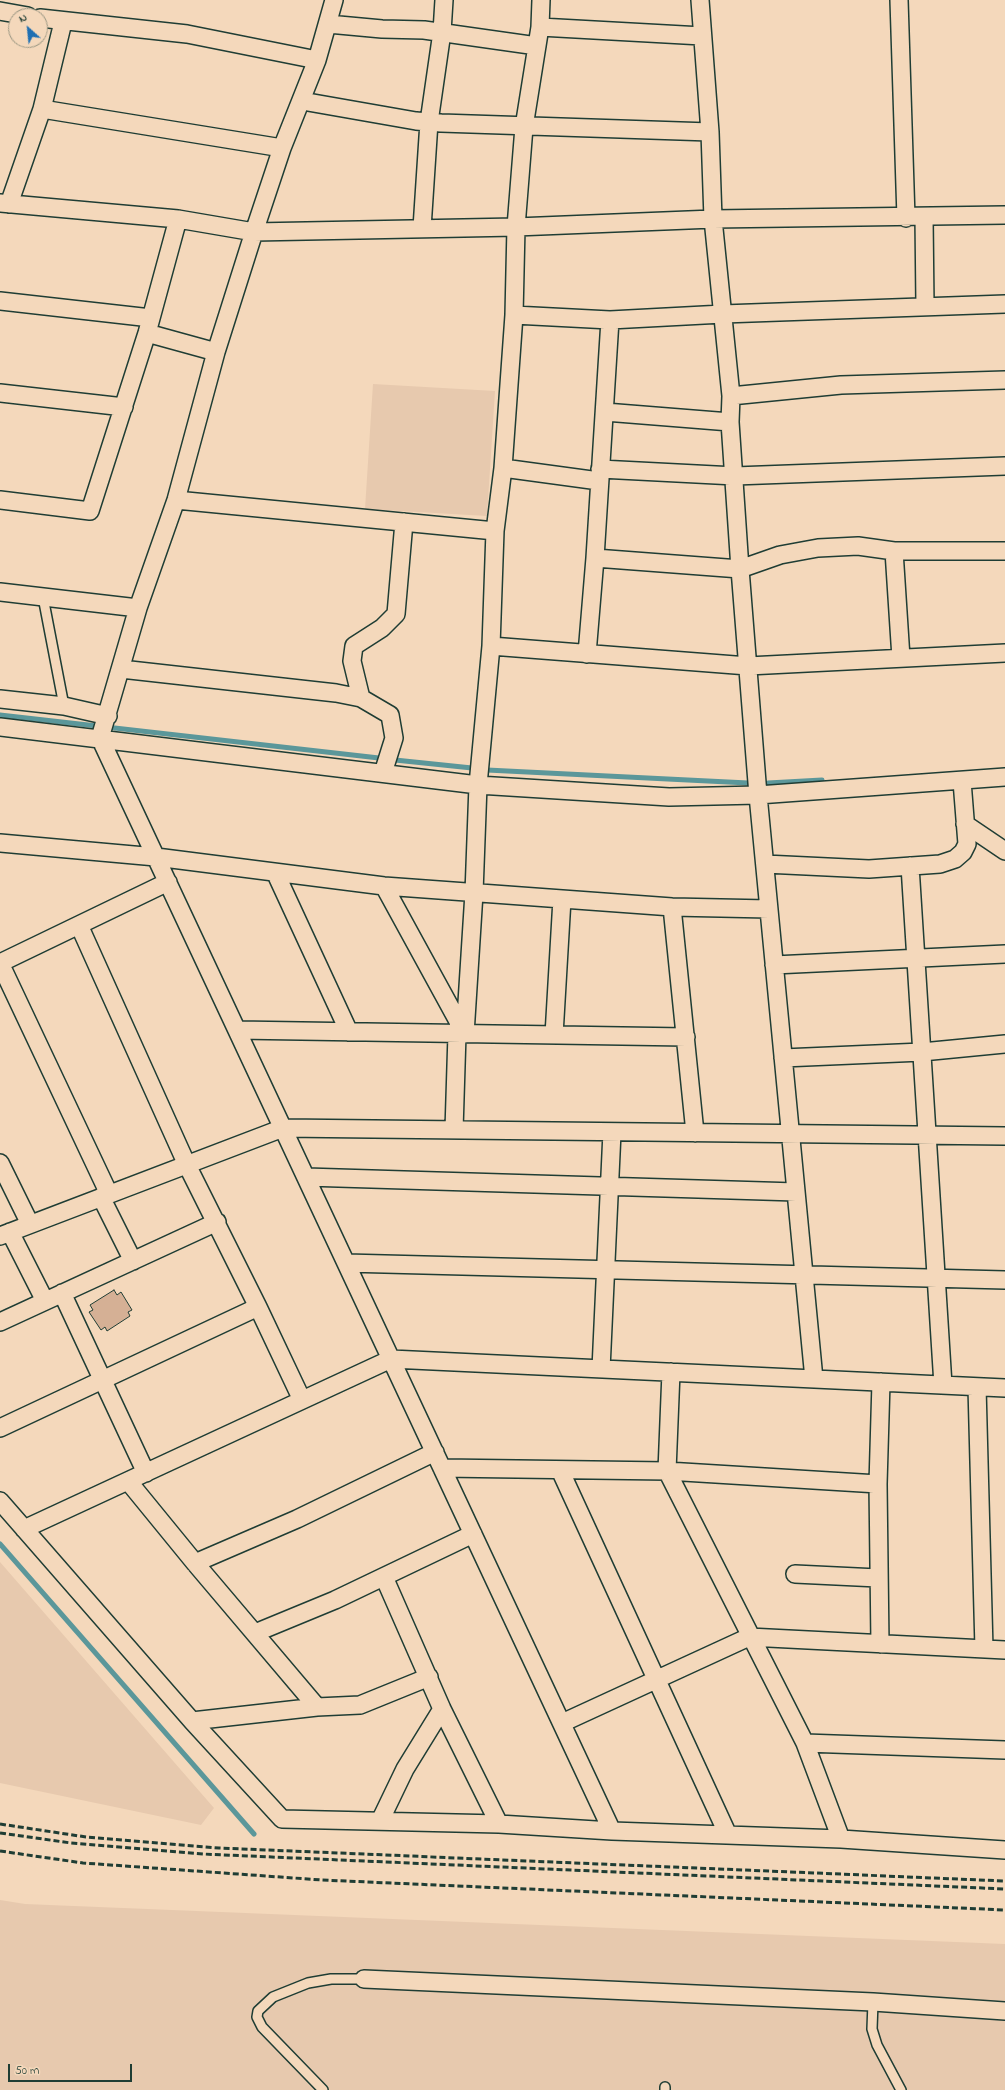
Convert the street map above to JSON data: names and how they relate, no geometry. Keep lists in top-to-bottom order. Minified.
{"scale_bar":"50 m","north":"top left"}
